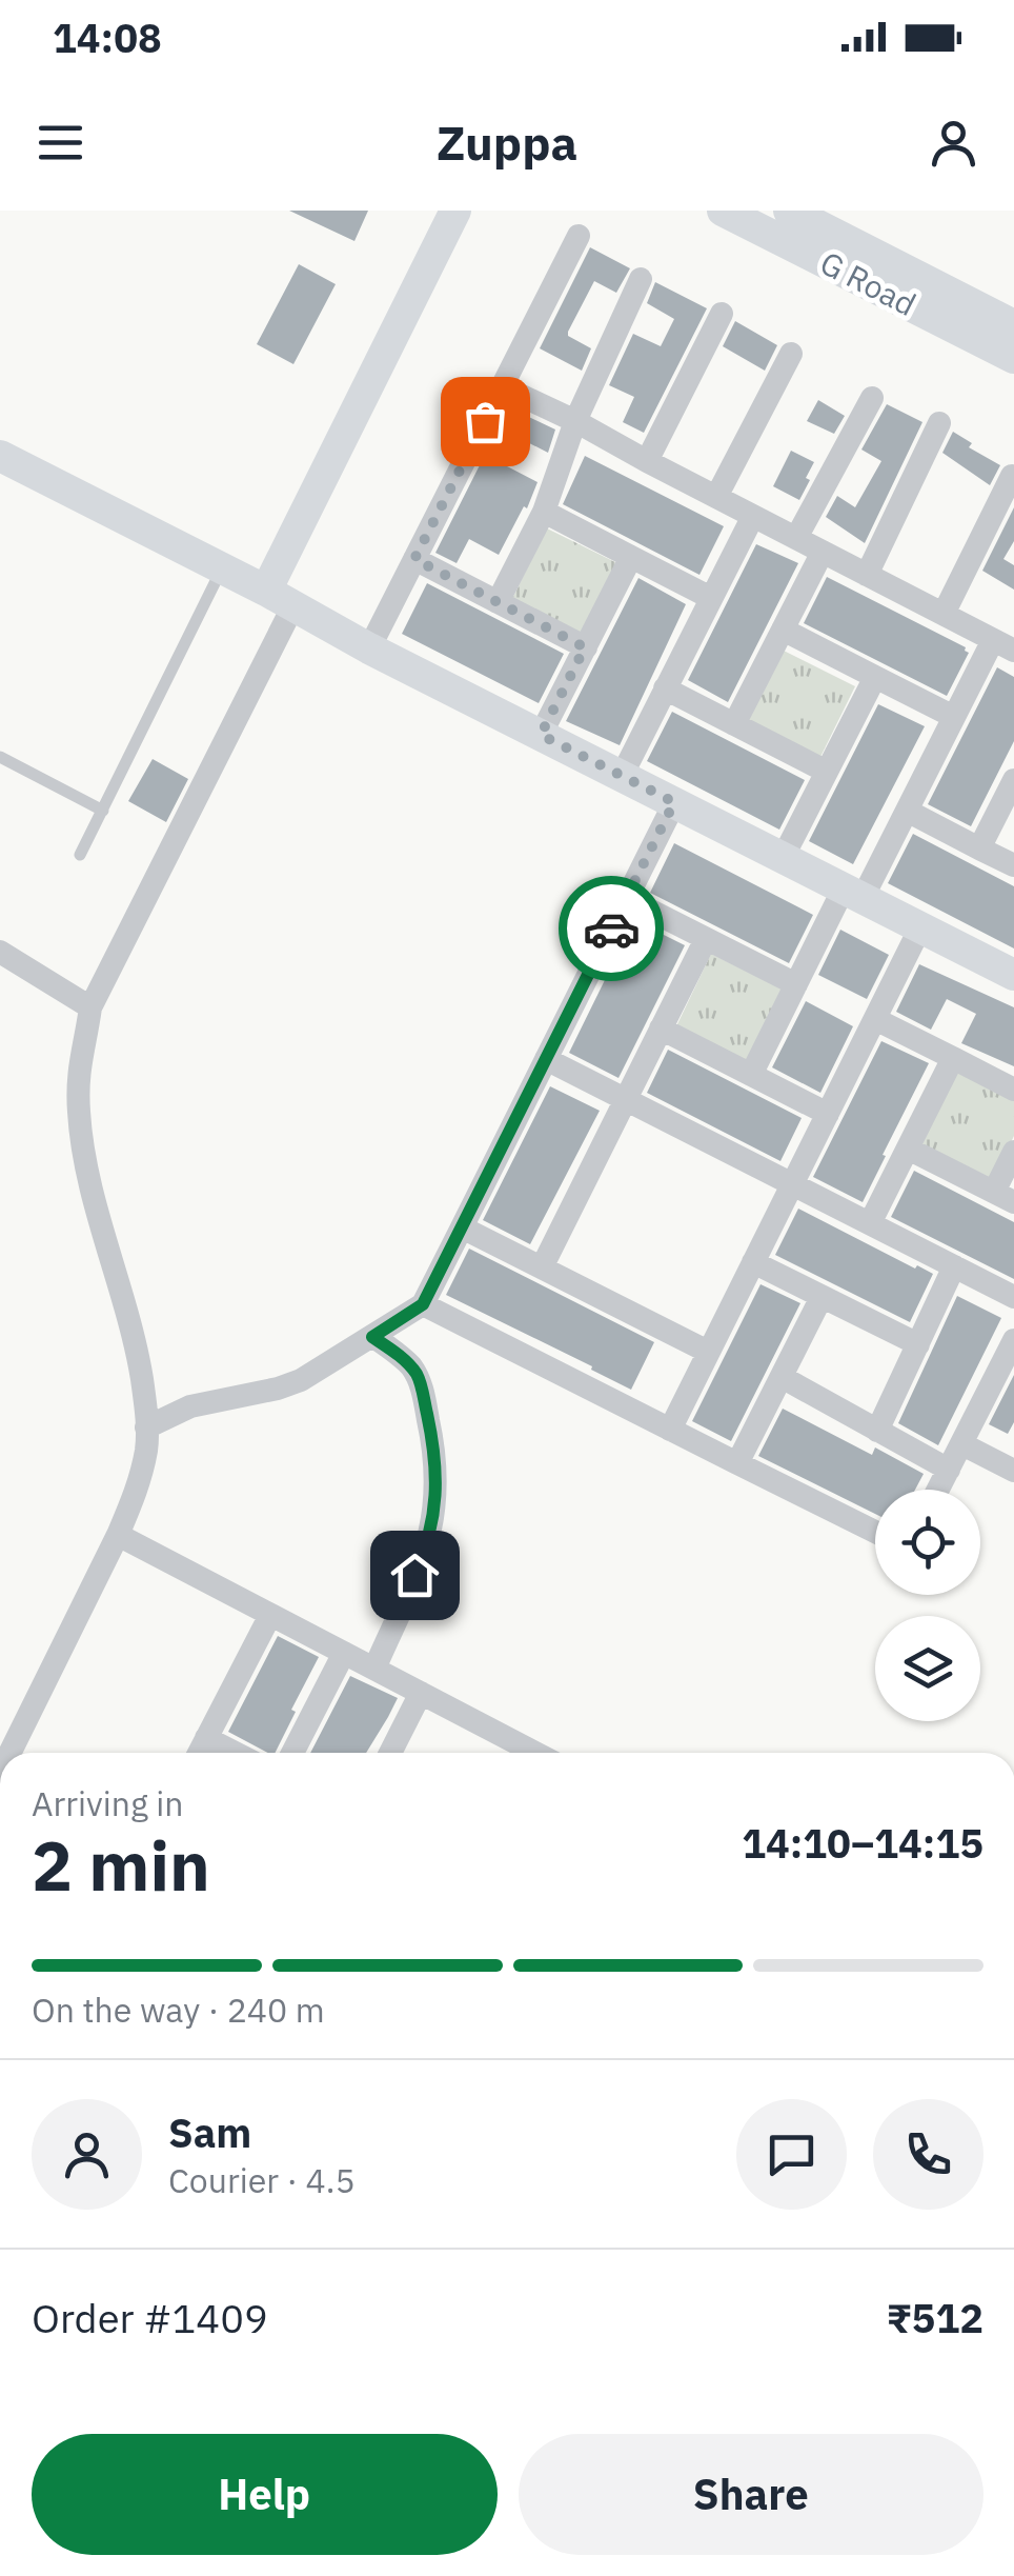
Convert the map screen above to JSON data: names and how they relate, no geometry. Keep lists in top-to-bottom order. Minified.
{"streets":{"street":["G Road"]},"page":{"status":"14:08","header":"Zuppa","heading":["2 min","Arriving in","14:10–14:15"],"panel":["Sam","Courier · 4.5","Order #1409","₹512"],"bar":"On the way · 240 m","buttons":["Help","Share"]}}
